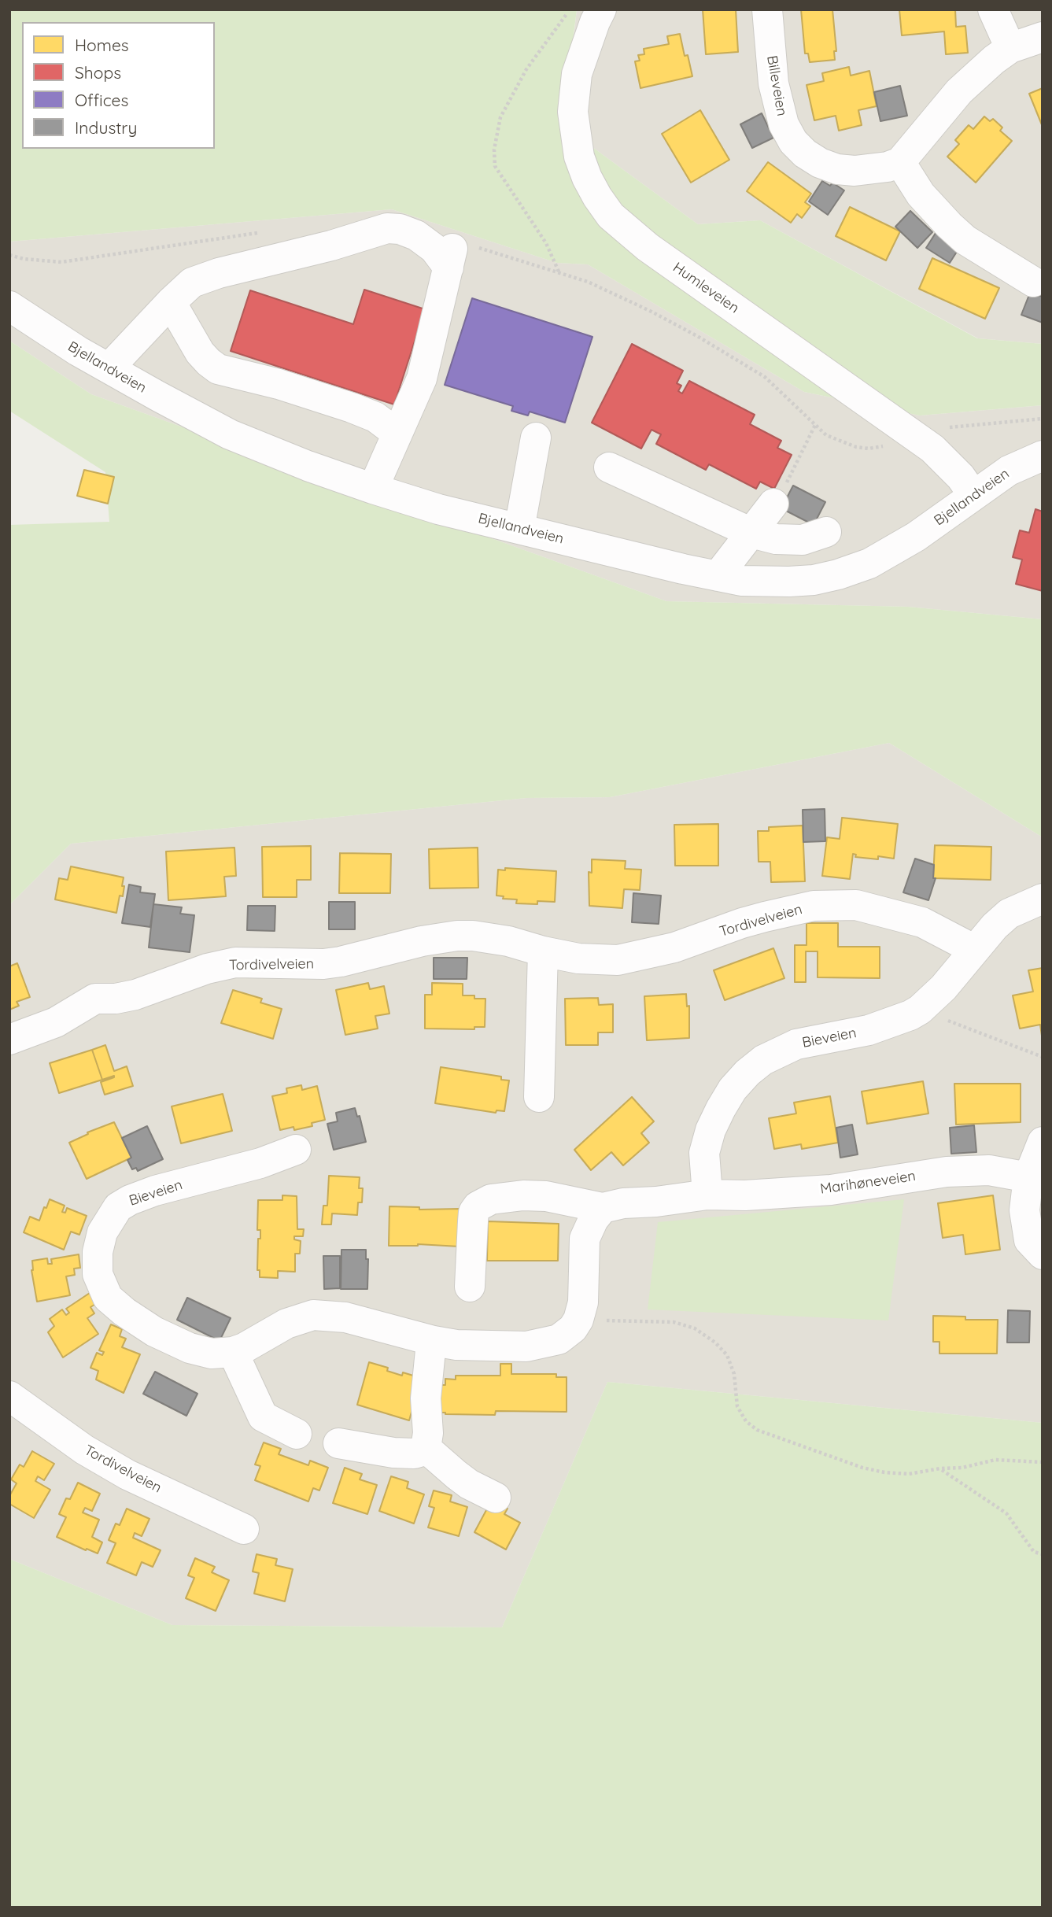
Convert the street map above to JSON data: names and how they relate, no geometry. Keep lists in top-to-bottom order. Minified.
{"streets":{"street":["Billeveien","Humleveien","Bjellandveien","Tordivelveien","Bieveien","Marihøneveien"]},"crossings":[["Humleveien","Bjellandveien"],["Tordivelveien","Bieveien"],["Bieveien","Marihøneveien"]],"legend":["Homes","Shops","Offices","Industry"]}
